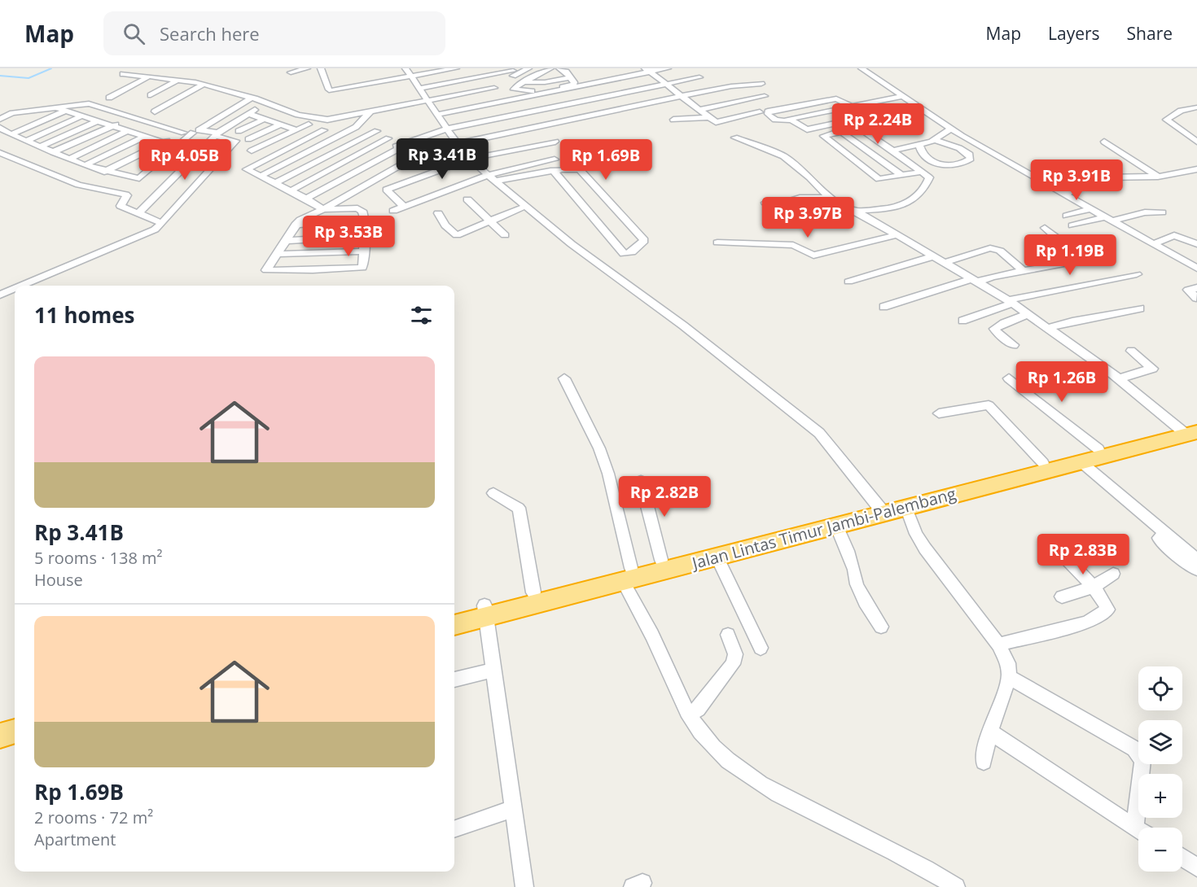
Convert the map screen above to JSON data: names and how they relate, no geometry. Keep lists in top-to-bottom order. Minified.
{"streets":{"highway":["Jalan Lintas Timur Jambi-Palembang"]},"page":{"header":"Map","search":"Search here","nav":["Map","Layers","Share"],"price":["Rp 2.24B","Rp 3.41B","Rp 4.05B","Rp 1.69B","Rp 3.91B","Rp 3.97B","Rp 3.53B","Rp 1.19B","Rp 1.26B","Rp 2.82B","Rp 2.83B"],"heading":"11 homes","list":[{"name":"Rp 3.41B","note":"5 rooms · 138 m² · House"},{"name":"Rp 1.69B","note":"2 rooms · 72 m² · Apartment"}],"map_buttons":["+","−"]}}
